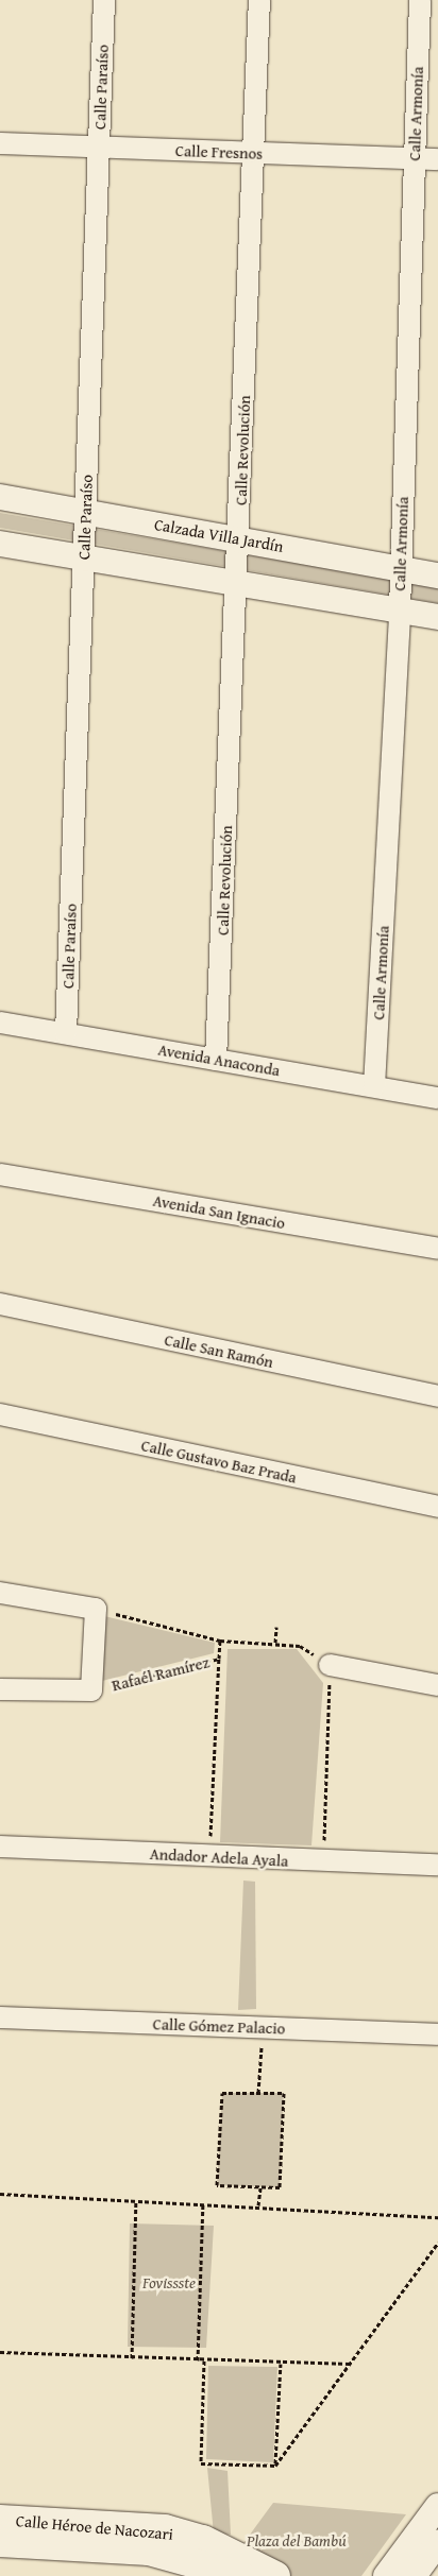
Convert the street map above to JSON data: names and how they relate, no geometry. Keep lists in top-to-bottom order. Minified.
{"streets":{"main road":["Calle Héroe de Nacozari"],"street":["Calle Paraíso","Calle Armonía","Calle Fresnos","Calle Revolución","Calzada Villa Jardín","Avenida Anaconda","Avenida San Ignacio","Calle San Ramón","Calle Gustavo Baz Prada","Rafaél Ramírez","Andador Adela Ayala","Calle Gómez Palacio"]},"crossings":[["Calle Paraíso","Calle Fresnos"],["Calle Paraíso","Calzada Villa Jardín"],["Calle Paraíso","Avenida Anaconda"],["Calle Armonía","Calle Fresnos"],["Calle Armonía","Calzada Villa Jardín"],["Calle Armonía","Avenida Anaconda"],["Calle Fresnos","Calle Revolución"],["Calle Revolución","Calzada Villa Jardín"],["Calle Revolución","Avenida Anaconda"]],"parks":["Fovissste","Plaza del Bambú"]}
